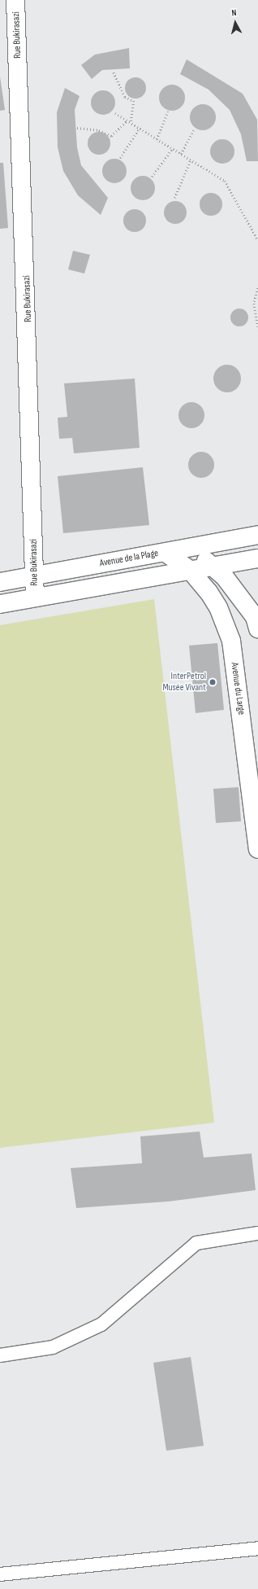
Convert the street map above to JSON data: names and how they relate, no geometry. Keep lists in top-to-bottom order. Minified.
{"streets":{"main road":["Rue Bukirasazi","Avenue de la Plage","Avenue du Large"]},"crossings":[["Rue Bukirasazi","Avenue de la Plage"],["Avenue de la Plage","Avenue du Large"]],"places":["InterPetrol Musée Vivant"],"north":"top"}
